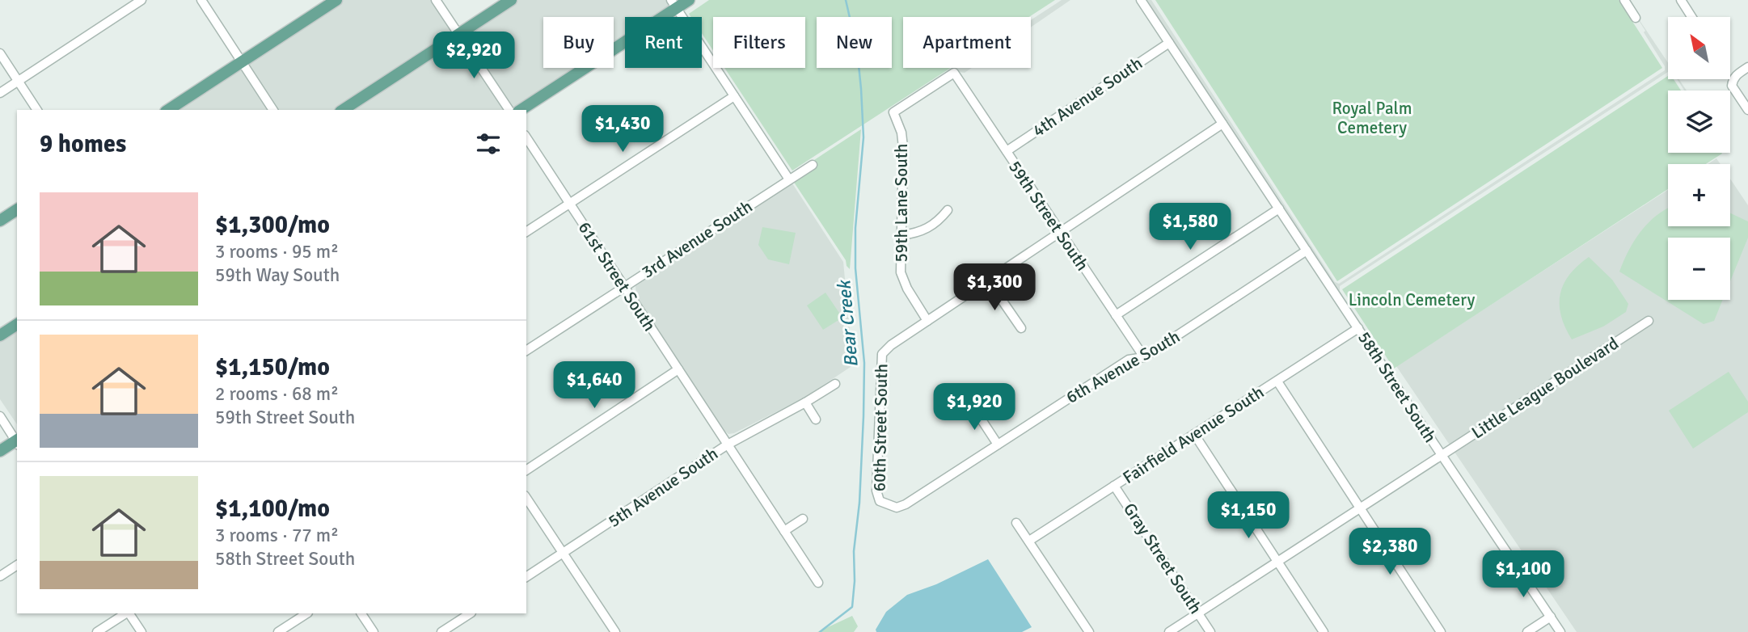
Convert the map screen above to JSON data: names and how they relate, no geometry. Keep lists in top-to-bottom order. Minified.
{"streets":{"street":["4th Avenue South","59th Lane South","59th Street South","3rd Avenue South","61st Street South","6th Avenue South","58th Street South","Little League Boulevard","60th Street South","Fairfield Avenue South","5th Avenue South","Gray Street South"]},"crossings":[["4th Avenue South","59th Street South"],["4th Avenue South","58th Street South"],["59th Lane South","59th Street South"],["59th Lane South","60th Street South"],["59th Street South","6th Avenue South"],["3rd Avenue South","61st Street South"],["61st Street South","5th Avenue South"],["6th Avenue South","58th Street South"],["6th Avenue South","60th Street South"],["58th Street South","Little League Boulevard"],["58th Street South","Fairfield Avenue South"],["Little League Boulevard","Gray Street South"],["Fairfield Avenue South","Gray Street South"]],"water":["Bear Creek"],"parks":["Royal Palm Cemetery","Lincoln Cemetery"],"north":"top left","page":{"map_buttons":["+","−"],"chip":["Buy","Rent","Filters","New","Apartment"],"price":["$2,920","$1,430","$1,580","$1,300","$1,640","$1,920","$1,150","$2,380","$1,100"],"heading":"9 homes","list":[{"name":"$1,300/mo","note":"3 rooms · 95 m² · 59th Way South"},{"name":"$1,150/mo","note":"2 rooms · 68 m² · 59th Street South"},{"name":"$1,100/mo","note":"3 rooms · 77 m² · 58th Street South"}]}}
